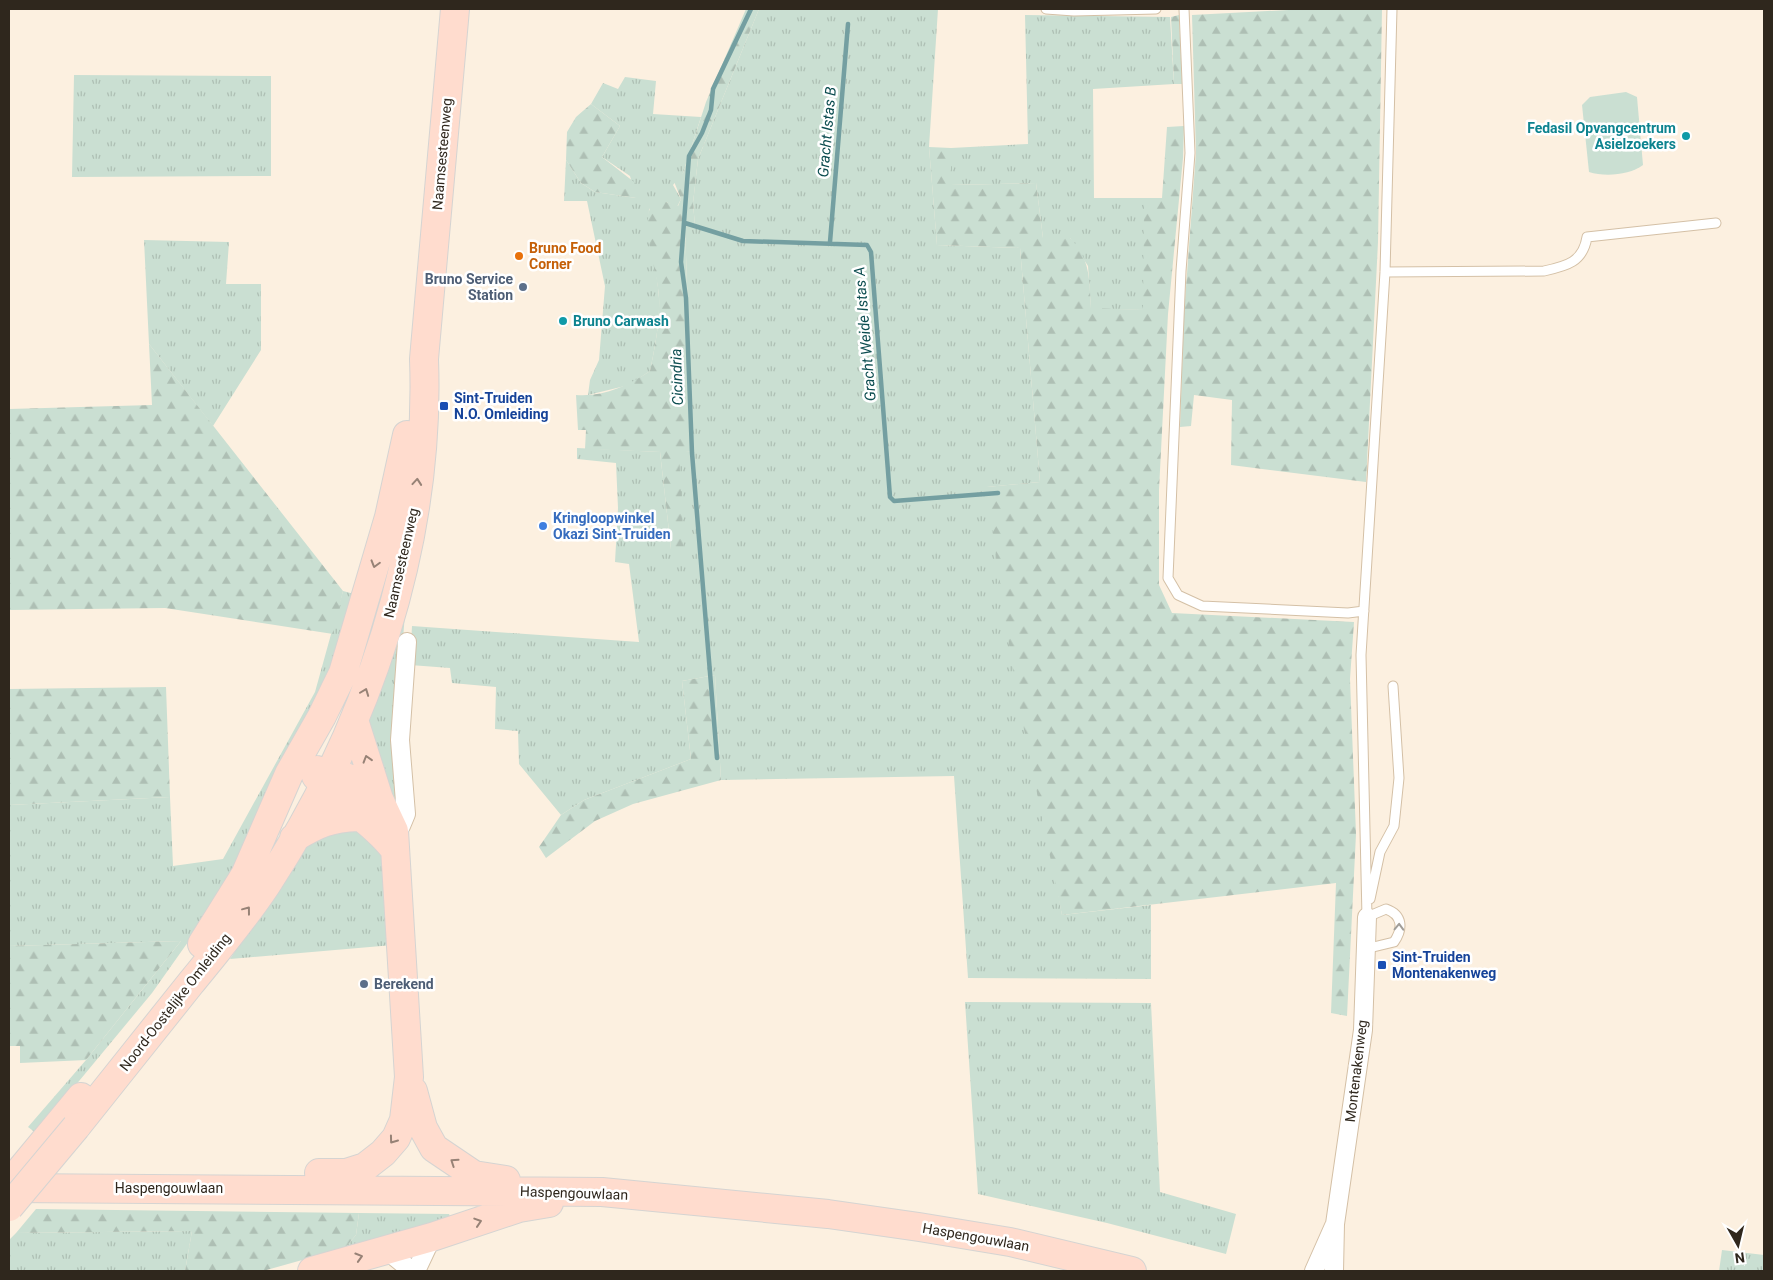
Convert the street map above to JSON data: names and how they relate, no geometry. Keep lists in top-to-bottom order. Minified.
{"streets":{"main road":["Naamsesteenweg","Noord-Oostelijke Omleiding","Haspengouwlaan"],"street":["Montenakenweg"]},"crossings":[["Naamsesteenweg","Noord-Oostelijke Omleiding"],["Noord-Oostelijke Omleiding","Haspengouwlaan"]],"water":["Gracht Istas B","Gracht Weide Istas A","Cicindria"],"places":{"other":["Fedasil Opvangcentrum Asielzoekers","Bruno Food Corner","Bruno Service Station","Bruno Carwash","Kringloopwinkel Okazi Sint-Truiden","Berekend"],"transit":["Sint-Truiden N.O. Omleiding","Sint-Truiden Montenakenweg"]},"north":"bottom"}
